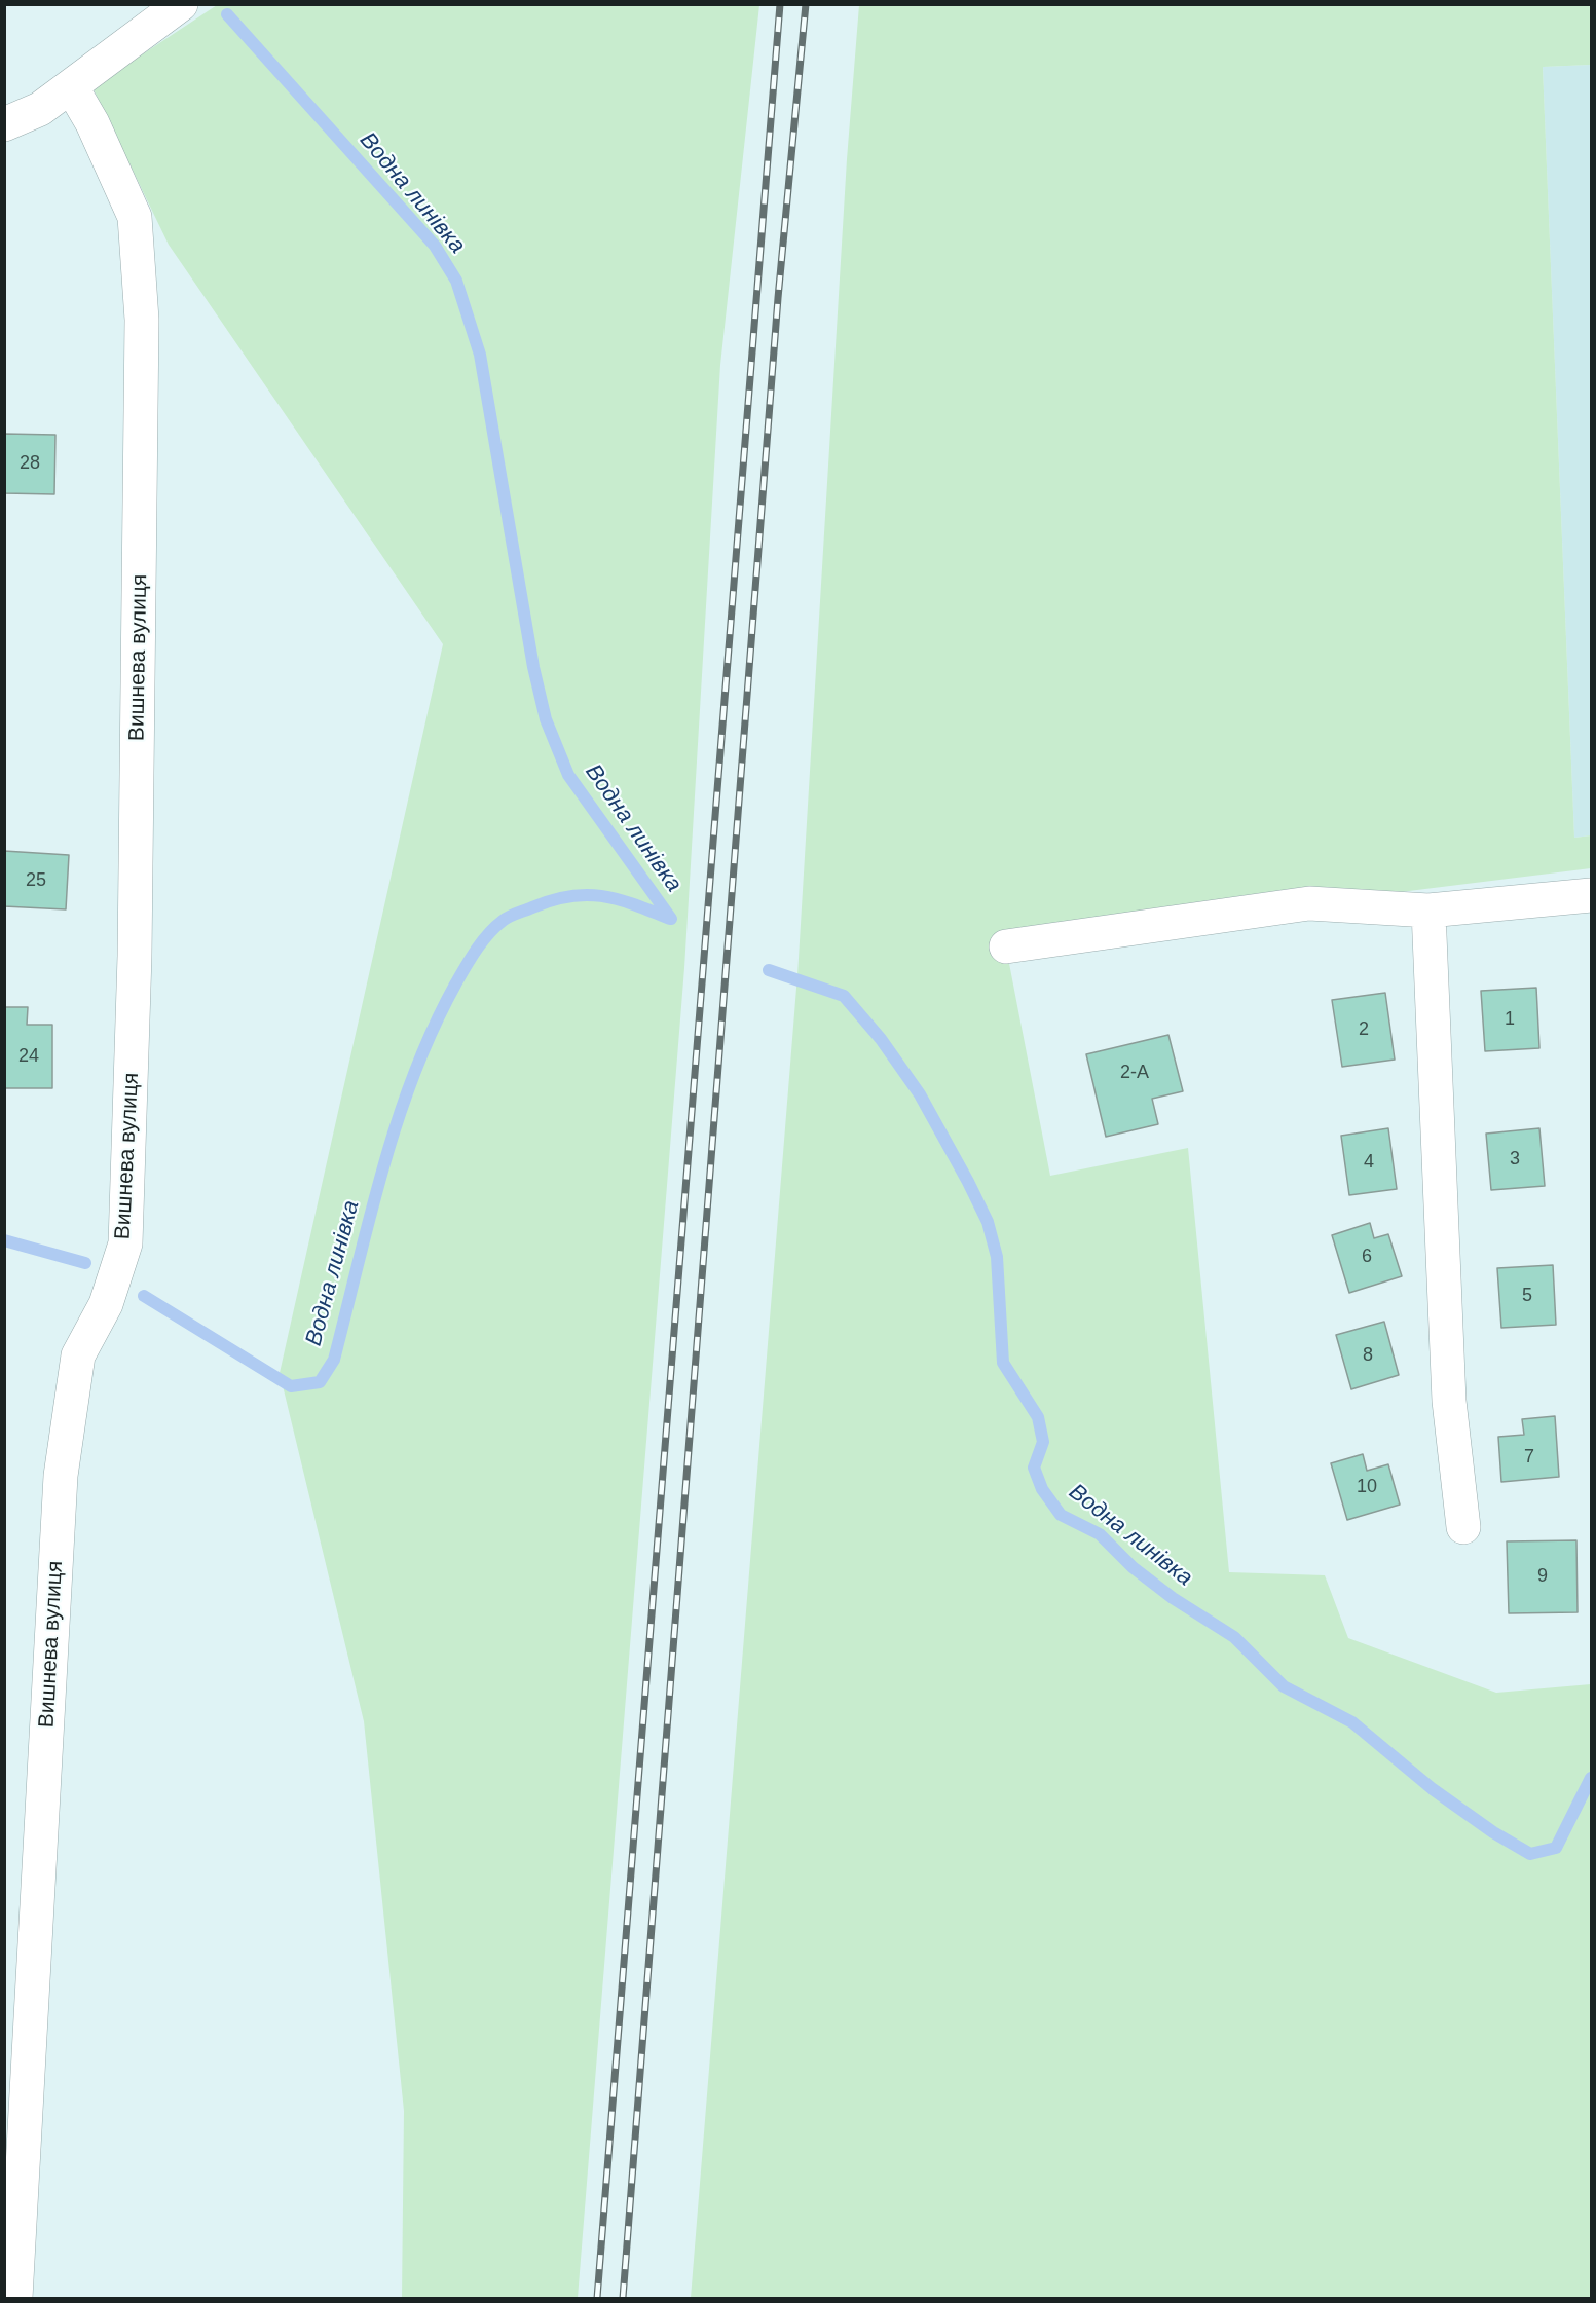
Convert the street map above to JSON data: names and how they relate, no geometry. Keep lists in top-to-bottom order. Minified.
{"streets":{"street":["Вишнева вулиця"]},"water":["Водна линівка"],"house_numbers":["28","25","1","2","24","2-А","3","4","6","5","8","7","10","9"]}
